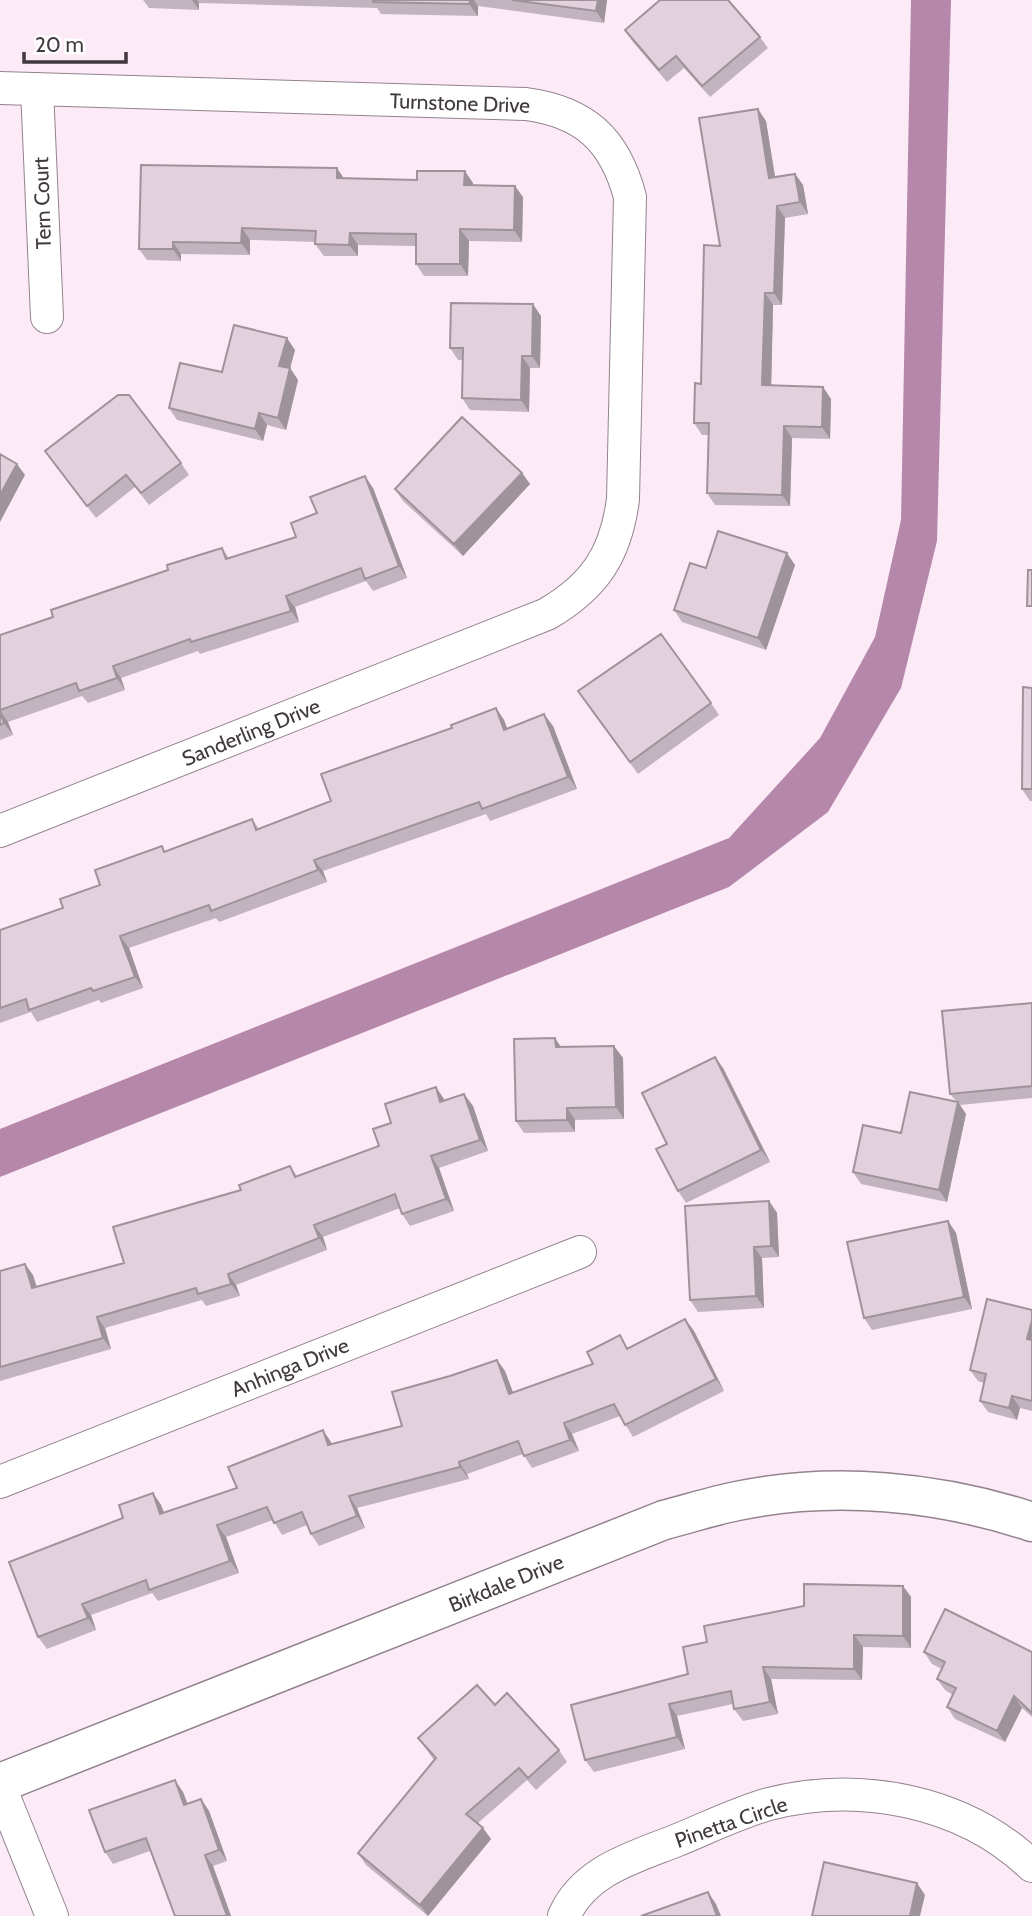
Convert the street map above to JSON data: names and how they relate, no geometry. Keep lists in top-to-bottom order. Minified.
{"streets":{"street":["Turnstone Drive","Tern Court","Sanderling Drive","Anhinga Drive","Birkdale Drive","Pinetta Circle"]},"crossings":[["Turnstone Drive","Tern Court"],["Turnstone Drive","Sanderling Drive"]],"scale_bar":"20 m"}
